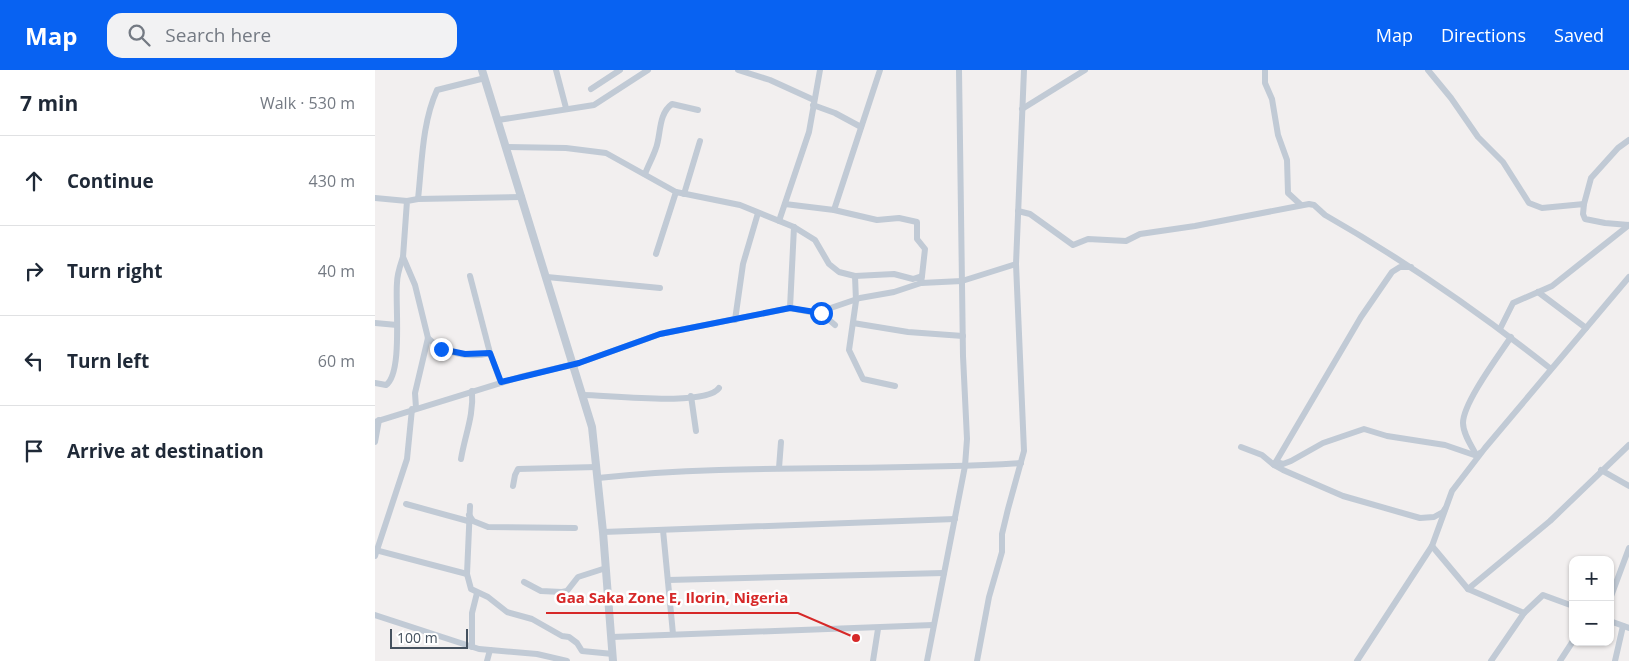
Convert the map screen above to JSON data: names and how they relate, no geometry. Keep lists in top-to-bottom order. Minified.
{"places":["Gaa Saka Zone E, Ilorin, Nigeria"],"scale_bar":"100 m","page":{"header":"Map","search":"Search here","nav":["Map","Directions","Saved"],"heading":["7 min","Walk · 530 m"],"list":[["Continue","430 m"],["Turn right","40 m"],["Turn left","60 m"],"Arrive at destination"],"map_buttons":["+","−"],"scale":"100 m"}}
